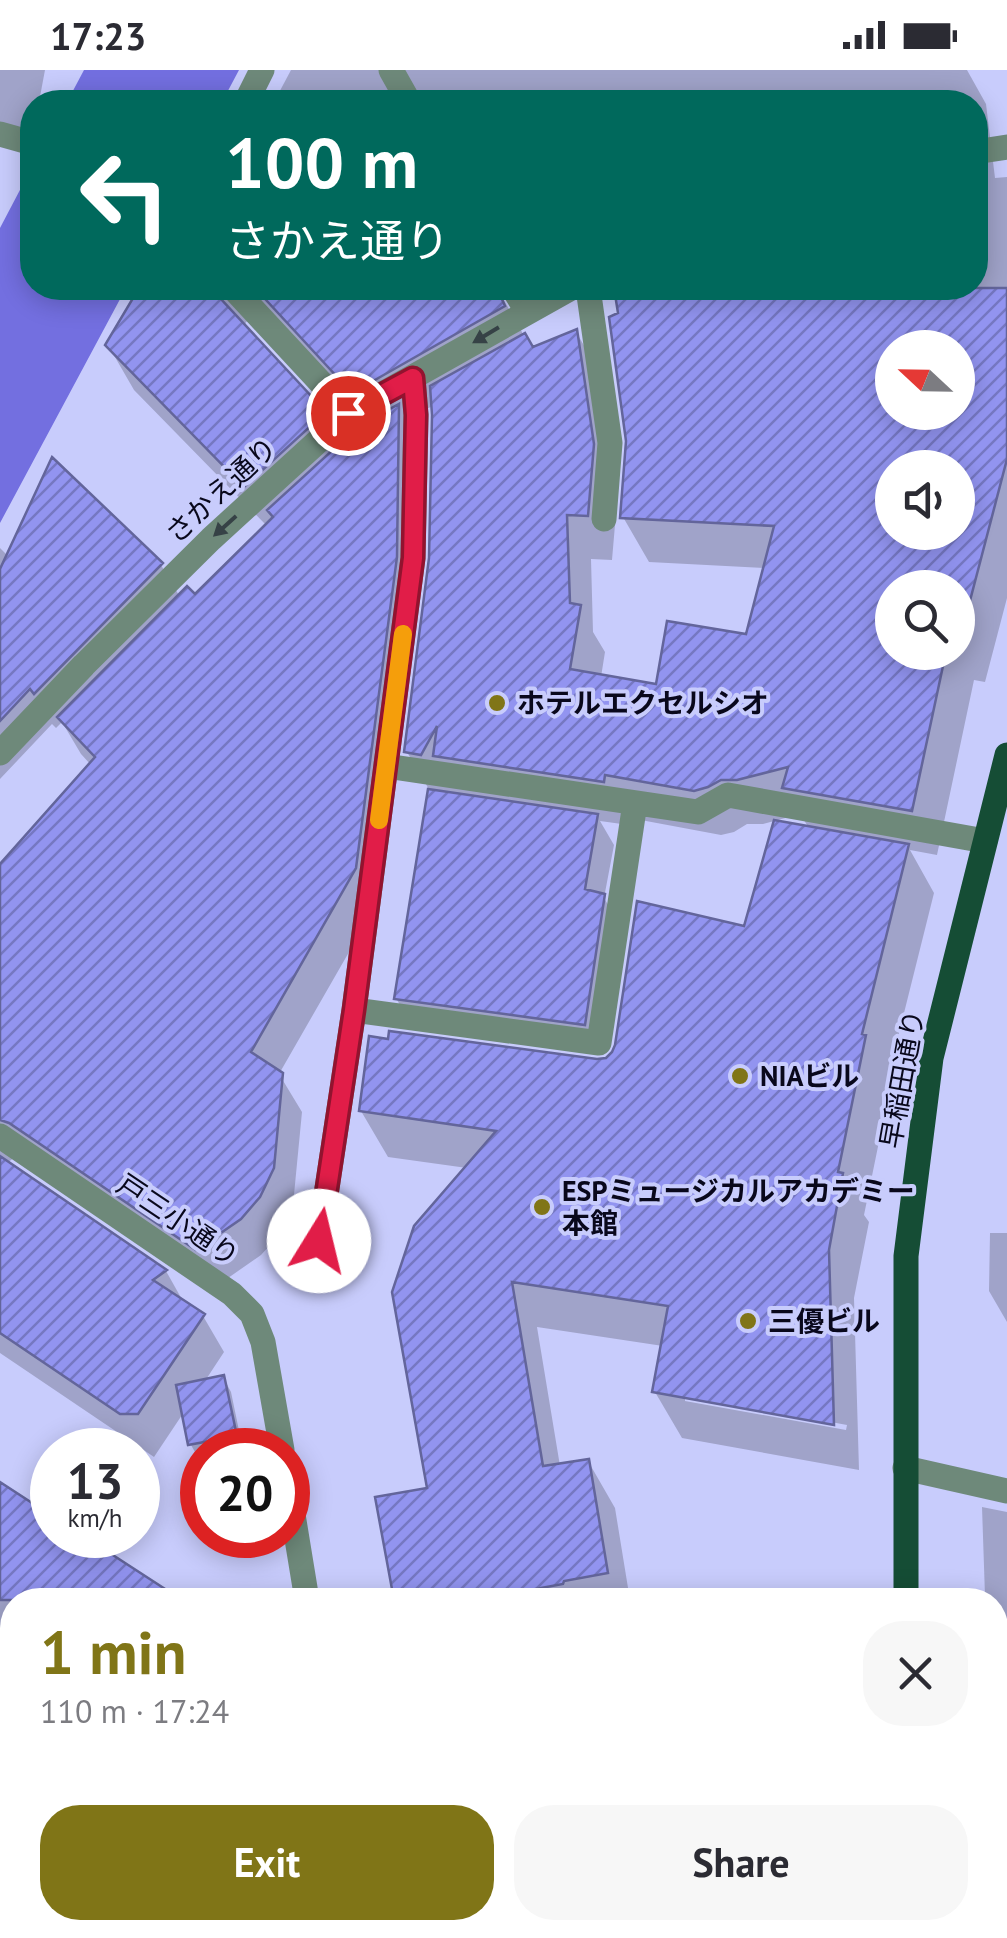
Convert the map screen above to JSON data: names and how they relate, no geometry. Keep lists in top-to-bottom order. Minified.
{"streets":{"main road":["早稲田通り"],"street":["さかえ通り","戸三小通り"]},"one_way":["さかえ通り"],"places":["ホテルエクセルシオ","NIAビル","ESPミュージカルアカデミー 本館","三優ビル"],"north":"left","page":{"status":"17:23","turn":["100 m","さかえ通り"],"speed":"13 km/h","limit":"20","heading":["1 min","110 m · 17:24"],"buttons":["Exit","Share"]}}
